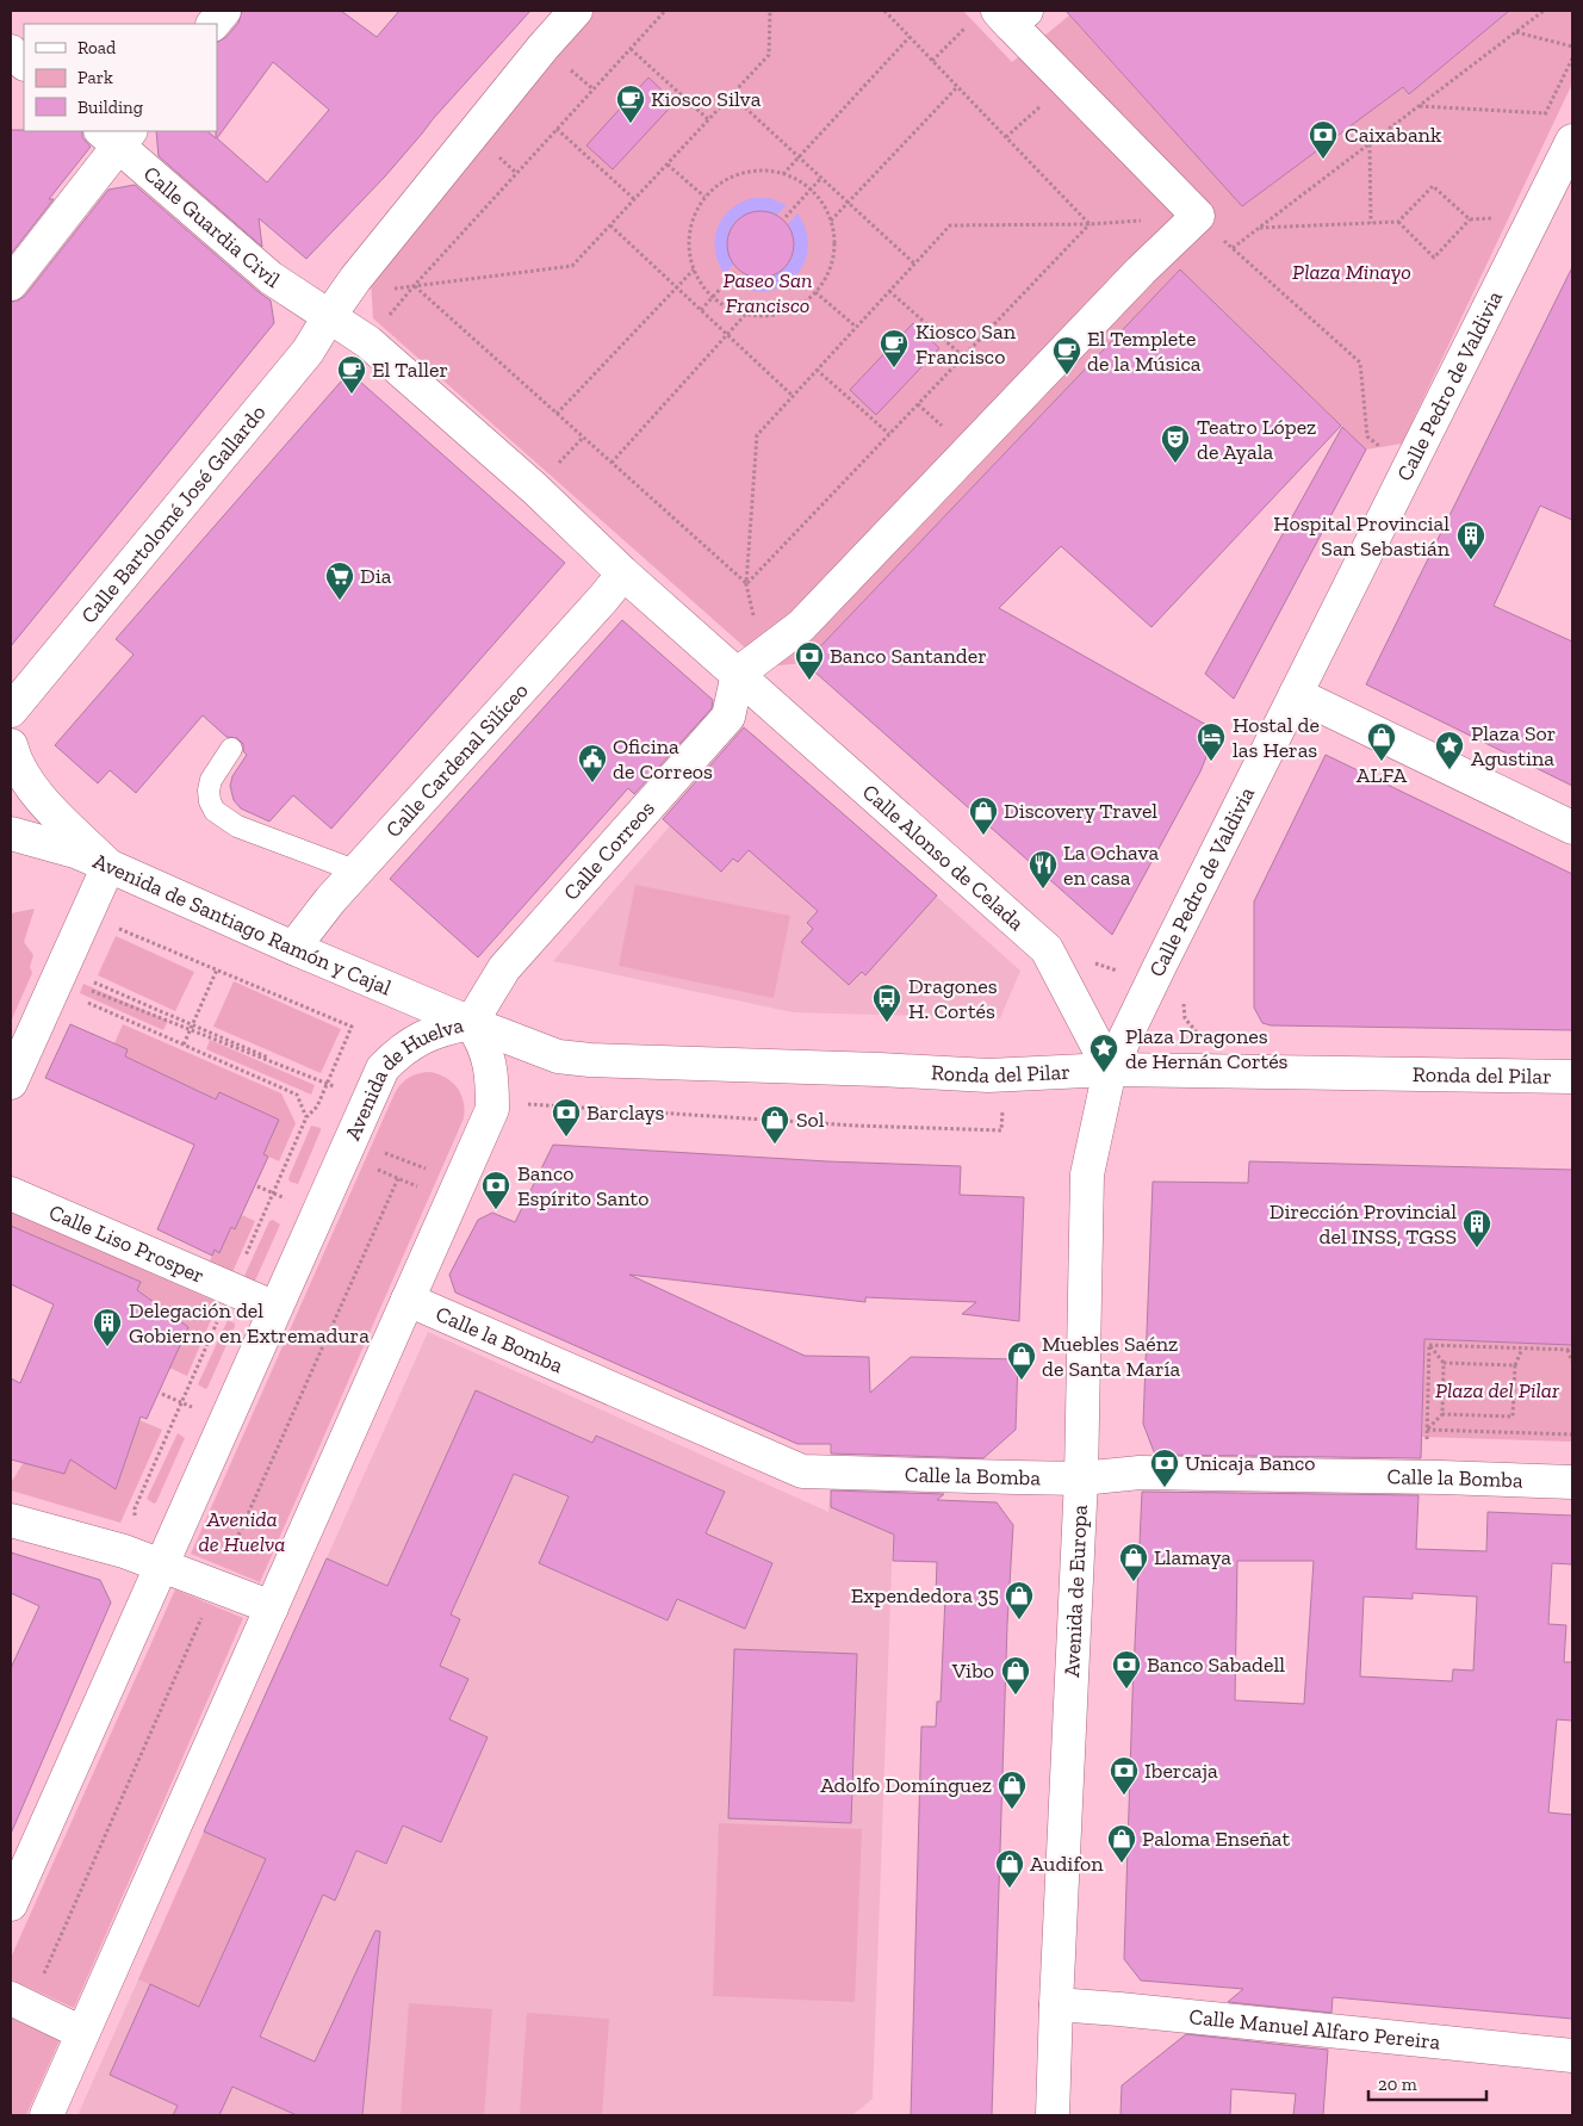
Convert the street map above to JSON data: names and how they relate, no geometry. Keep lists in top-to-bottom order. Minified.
{"streets":{"street":["Calle Guardia Civil","Calle Pedro de Valdivia","Calle Bartolomé José Gallardo","Calle Cardenal Silíceo","Calle Correos","Calle Alonso de Celada","Avenida de Santiago Ramón y Cajal","Ronda del Pilar","Avenida de Huelva","Calle Liso Prosper","Calle la Bomba","Avenida de Europa","Calle Manuel Alfaro Pereira"]},"crossings":[["Calle Guardia Civil","Calle Bartolomé José Gallardo"],["Calle Pedro de Valdivia","Calle Alonso de Celada"],["Calle Pedro de Valdivia","Ronda del Pilar"],["Calle Pedro de Valdivia","Avenida de Europa"],["Calle Cardenal Silíceo","Avenida de Santiago Ramón y Cajal"],["Calle Correos","Calle Alonso de Celada"],["Calle Correos","Avenida de Santiago Ramón y Cajal"],["Calle Correos","Ronda del Pilar"],["Calle Correos","Avenida de Huelva"],["Calle Alonso de Celada","Ronda del Pilar"],["Calle Alonso de Celada","Avenida de Europa"],["Avenida de Santiago Ramón y Cajal","Ronda del Pilar"],["Avenida de Santiago Ramón y Cajal","Avenida de Huelva"],["Ronda del Pilar","Avenida de Huelva"],["Ronda del Pilar","Avenida de Europa"],["Avenida de Huelva","Calle Liso Prosper"],["Avenida de Huelva","Calle la Bomba"],["Calle la Bomba","Avenida de Europa"],["Avenida de Europa","Calle Manuel Alfaro Pereira"]],"parks":["Plaza Minayo","Paseo San Francisco","Plaza del Pilar","Avenida de Huelva"],"places":{"cafe":["Kiosco Silva","Kiosco San Francisco","El Templete de la Música","El Taller"],"bank":["Caixabank","Banco Santander","Barclays","Banco Espírito Santo","Unicaja Banco","Banco Sabadell","Ibercaja"],"theatre":["Teatro López de Ayala"],"building":["Hospital Provincial San Sebastián","Dirección Provincial del INSS, TGSS","Delegación del Gobierno en Extremadura"],"supermarket":["Dia"],"hotel":["Hostal de las Heras"],"shop":["ALFA","Discovery Travel","Sol","Muebles Saénz de Santa María","Llamaya","Expendedora 35","Vibo","Adolfo Domínguez","Paloma Enseñat","Audifon"],"place":["Plaza Sor Agustina","Plaza Dragones de Hernán Cortés"],"public building":["Oficina de Correos"],"restaurant":["La Ochava en casa"],"bus stop":["Dragones H. Cortés"]},"legend":["Road","Park","Building"],"scale_bar":"20 m"}
